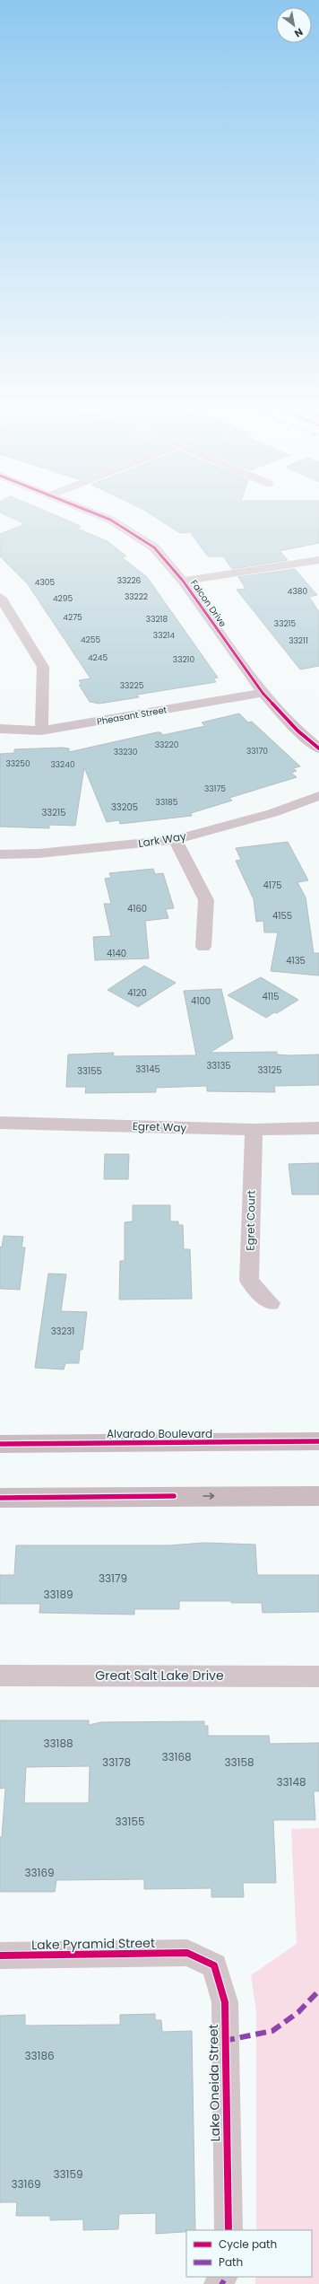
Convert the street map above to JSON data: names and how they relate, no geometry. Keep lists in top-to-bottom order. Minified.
{"streets":{"main road":["Alvarado Boulevard"],"street":["Falcon Drive","Pheasant Street","Lark Way","Egret Way","Egret Court","Great Salt Lake Drive","Lake Pyramid Street","Lake Oneida Street"]},"crossings":[["Falcon Drive","Pheasant Street"],["Egret Way","Egret Court"],["Lake Pyramid Street","Lake Oneida Street"]],"house_numbers":["33226","4305","4380","33222","4295","4275","33218","33215","33214","4255","33211","4245","33210","33225","33220","33170","33230","33250","33240","33175","33185","33205","33215","4175","4160","4155","4140","4135","4120","4115","4100","33135","33145","33125","33155","33231","33179","33189","33188","33168","33178","33158","33148","33155","33169","33186","33159","33169"],"legend":["Cycle path","Path"],"north":"bottom right"}
